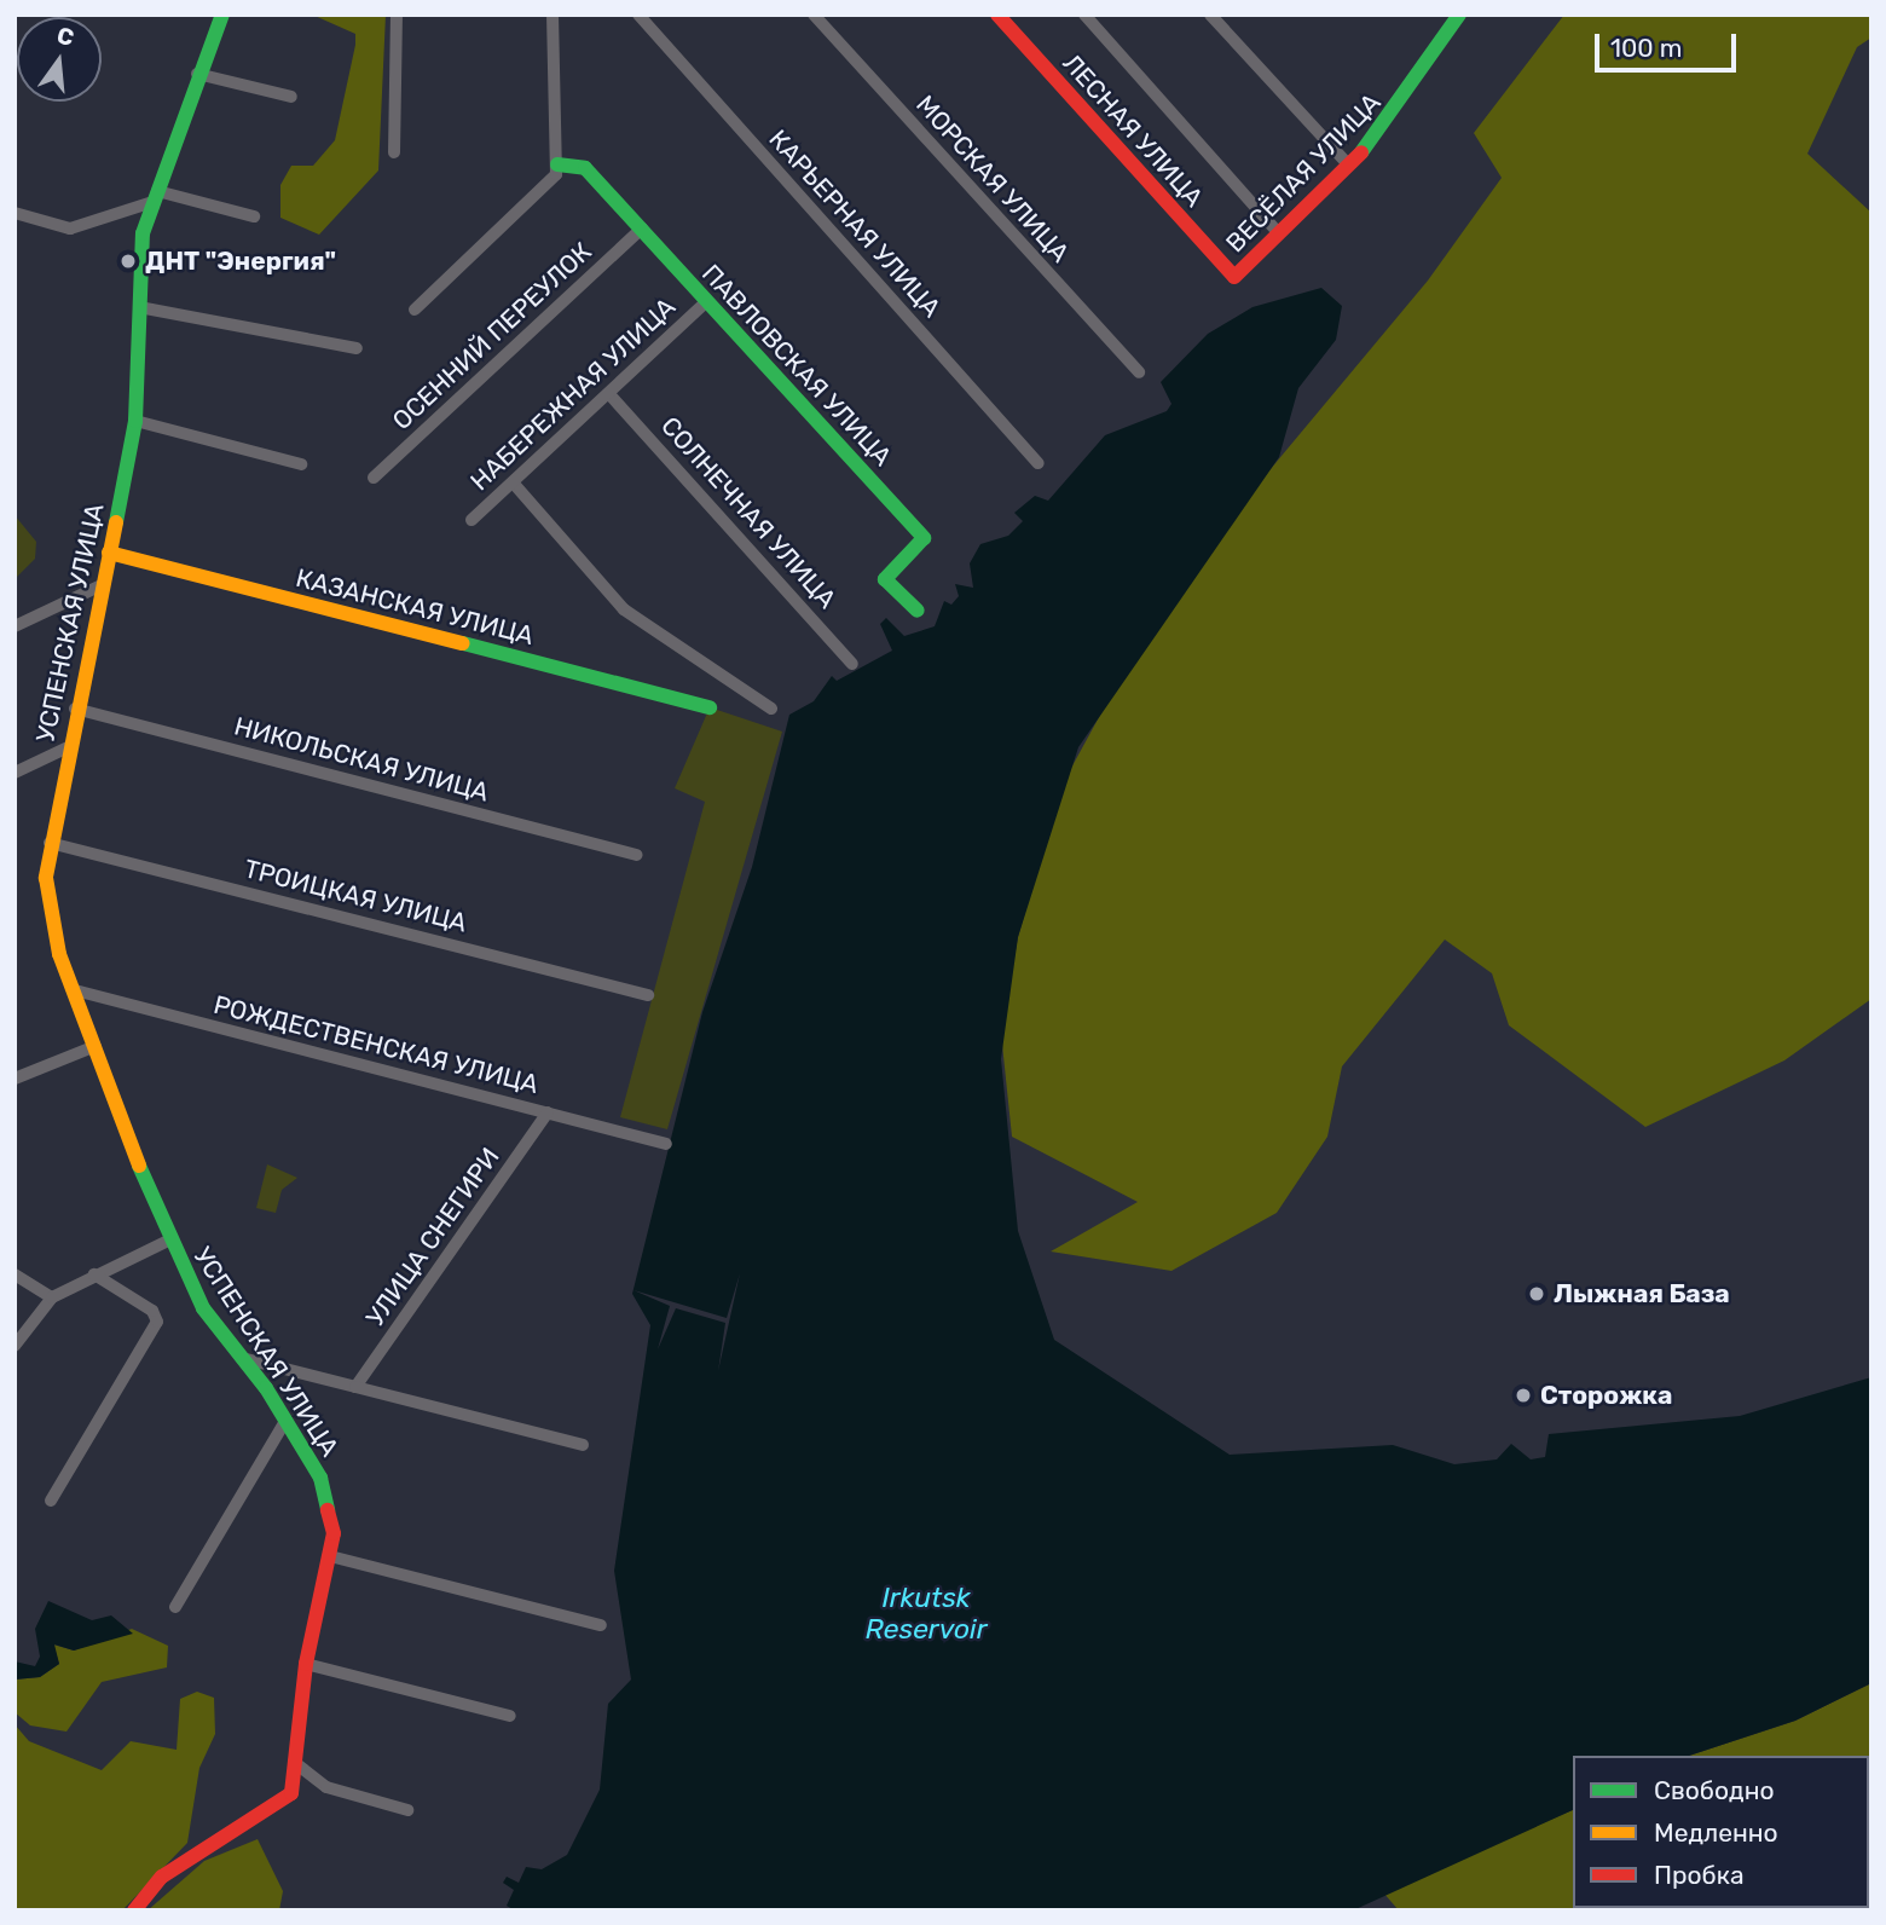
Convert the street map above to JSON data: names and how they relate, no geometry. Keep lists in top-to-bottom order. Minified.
{"streets":{"street":["ЛЕСНАЯ УЛИЦА","ВЕСЁЛАЯ УЛИЦА","МОРСКАЯ УЛИЦА","КАРЬЕРНАЯ УЛИЦА","ОСЕННИЙ ПЕРЕУЛОК","ПАВЛОВСКАЯ УЛИЦА","НАБЕРЕЖНАЯ УЛИЦА","СОЛНЕЧНАЯ УЛИЦА","КАЗАНСКАЯ УЛИЦА","УСПЕНСКАЯ УЛИЦА","НИКОЛЬСКАЯ УЛИЦА","ТРОИЦКАЯ УЛИЦА","РОЖДЕСТВЕНСКАЯ УЛИЦА","УЛИЦА СНЕГИРИ"]},"crossings":[["ЛЕСНАЯ УЛИЦА","ВЕСЁЛАЯ УЛИЦА"],["ОСЕННИЙ ПЕРЕУЛОК","ПАВЛОВСКАЯ УЛИЦА"],["ПАВЛОВСКАЯ УЛИЦА","НАБЕРЕЖНАЯ УЛИЦА"],["НАБЕРЕЖНАЯ УЛИЦА","СОЛНЕЧНАЯ УЛИЦА"],["КАЗАНСКАЯ УЛИЦА","УСПЕНСКАЯ УЛИЦА"],["УСПЕНСКАЯ УЛИЦА","НИКОЛЬСКАЯ УЛИЦА"],["УСПЕНСКАЯ УЛИЦА","ТРОИЦКАЯ УЛИЦА"],["УСПЕНСКАЯ УЛИЦА","РОЖДЕСТВЕНСКАЯ УЛИЦА"],["РОЖДЕСТВЕНСКАЯ УЛИЦА","УЛИЦА СНЕГИРИ"]],"water":["Irkutsk Reservoir"],"places":["ДНТ \"Энергия\"","Лыжная База","Сторожка"],"legend":["Свободно","Медленно","Пробка"],"scale_bar":"100 m","north":"top"}
